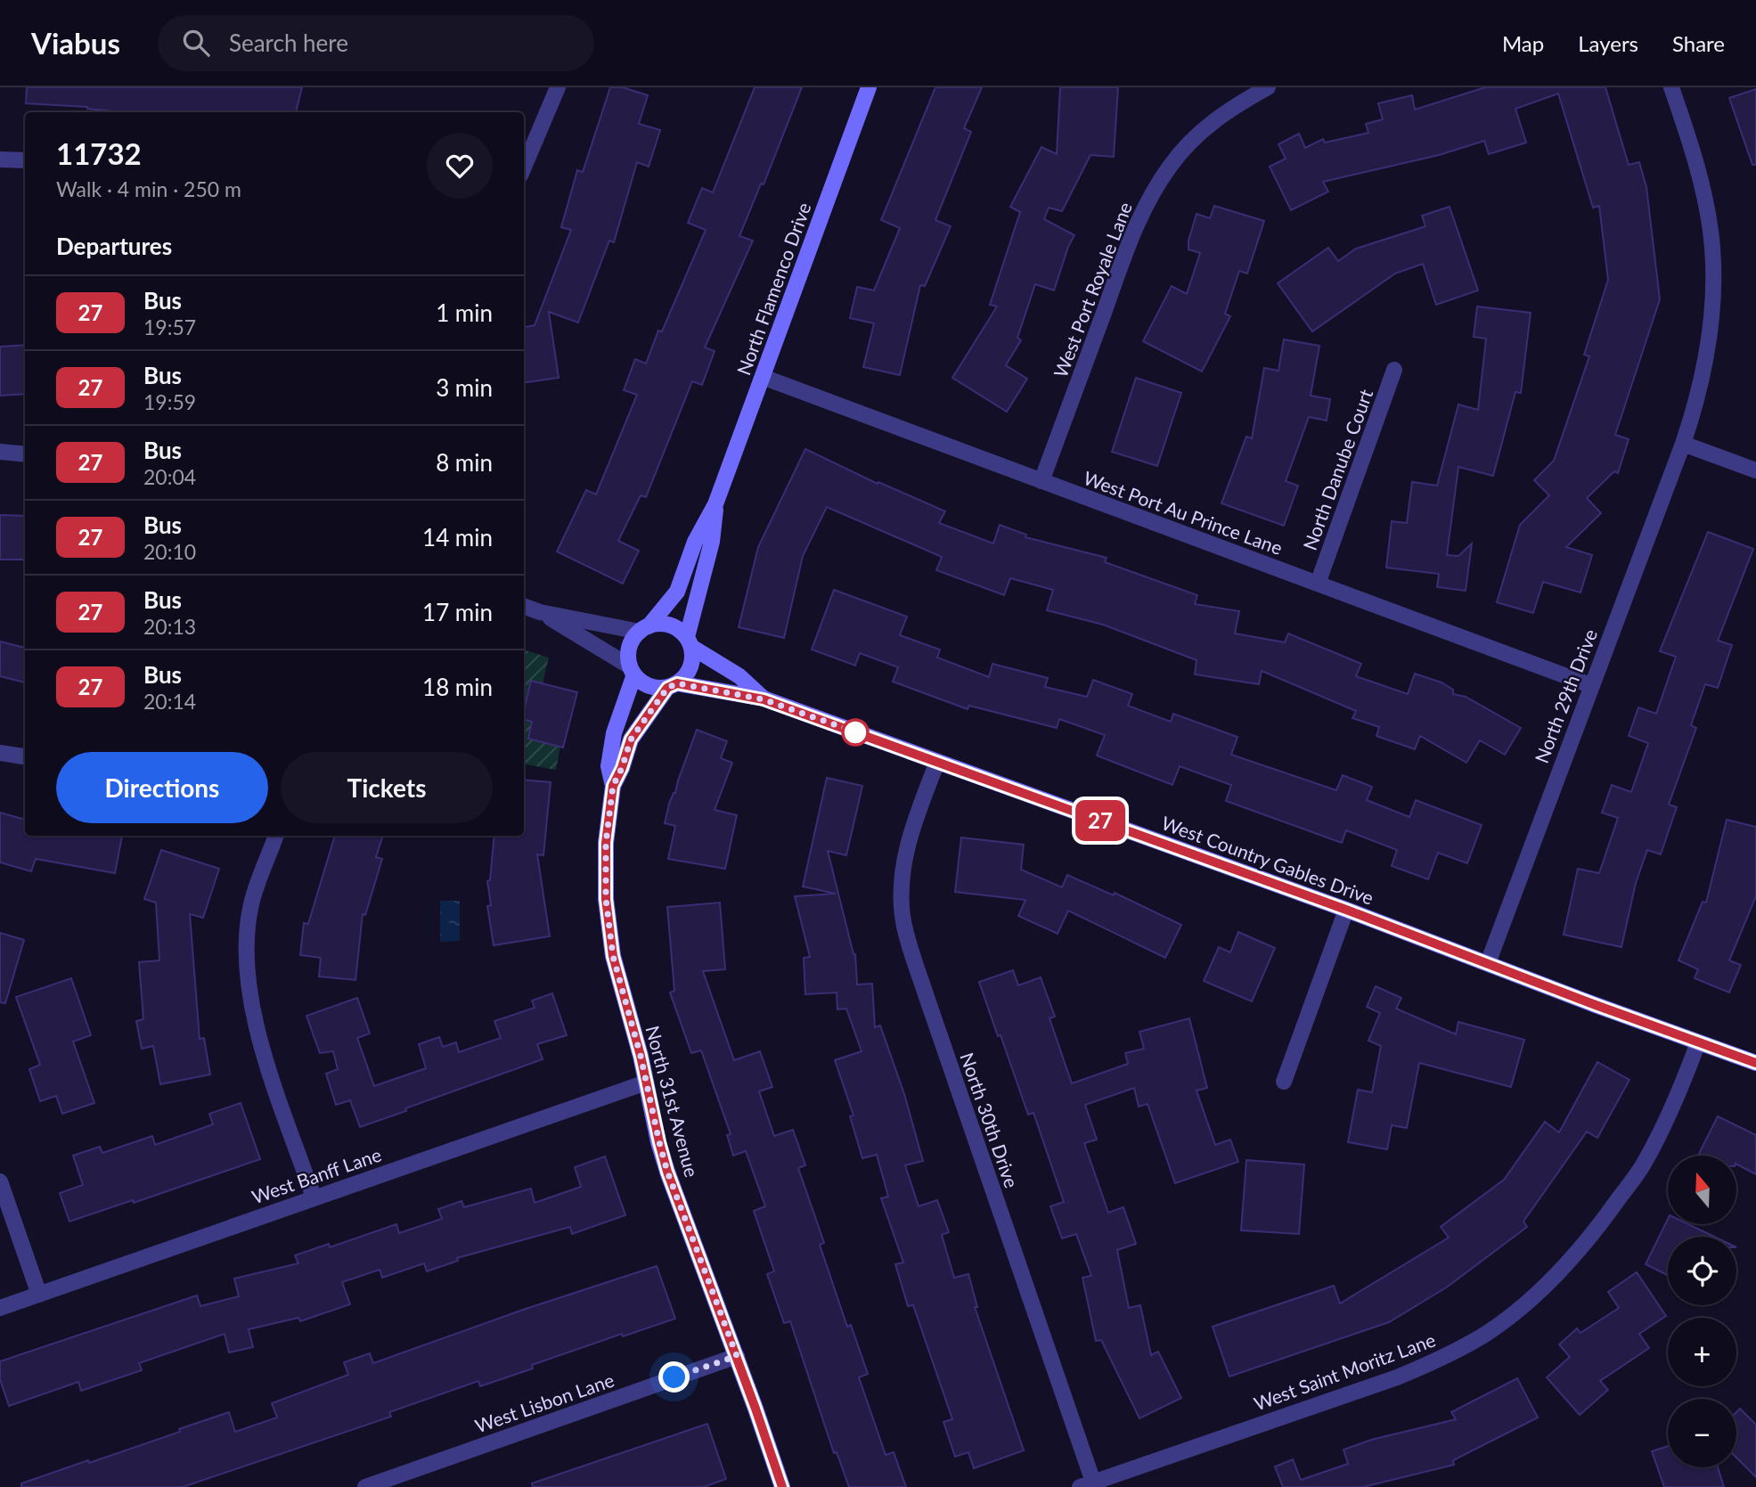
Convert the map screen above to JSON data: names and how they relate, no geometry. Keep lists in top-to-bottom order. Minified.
{"streets":{"street":["North Flamenco Drive","West Port Royale Lane","North Danube Court","West Port Au Prince Lane","North 29th Drive","West Country Gables Drive","North 31st Avenue","North 30th Drive","West Banff Lane","West Saint Moritz Lane","West Lisbon Lane"]},"crossings":[["North Flamenco Drive","West Port Au Prince Lane"],["North Flamenco Drive","West Country Gables Drive"],["North Flamenco Drive","North 31st Avenue"],["West Port Royale Lane","West Port Au Prince Lane"],["North Danube Court","West Port Au Prince Lane"],["West Port Au Prince Lane","North 29th Drive"],["North 29th Drive","West Country Gables Drive"],["West Country Gables Drive","North 30th Drive"],["West Country Gables Drive","West Saint Moritz Lane"],["North 31st Avenue","West Banff Lane"],["North 31st Avenue","West Lisbon Lane"],["North 30th Drive","West Saint Moritz Lane"]],"lines":["bus line 27"],"north":"top","page":{"header":"Viabus","search":"Search here","nav":["Map","Layers","Share"],"on_map":"27","heading":[["11732","Walk · 4 min · 250 m"],"Departures"],"list":[{"mark":"27","name":"Bus","note":"19:57","value":"1 min"},{"mark":"27","name":"Bus","note":"19:59","value":"3 min"},{"mark":"27","name":"Bus","note":"20:04","value":"8 min"},{"mark":"27","name":"Bus","note":"20:10","value":"14 min"},{"mark":"27","name":"Bus","note":"20:13","value":"17 min"},{"mark":"27","name":"Bus","note":"20:14","value":"18 min"}],"buttons":["Directions","Tickets"],"map_buttons":["+","−"]}}
